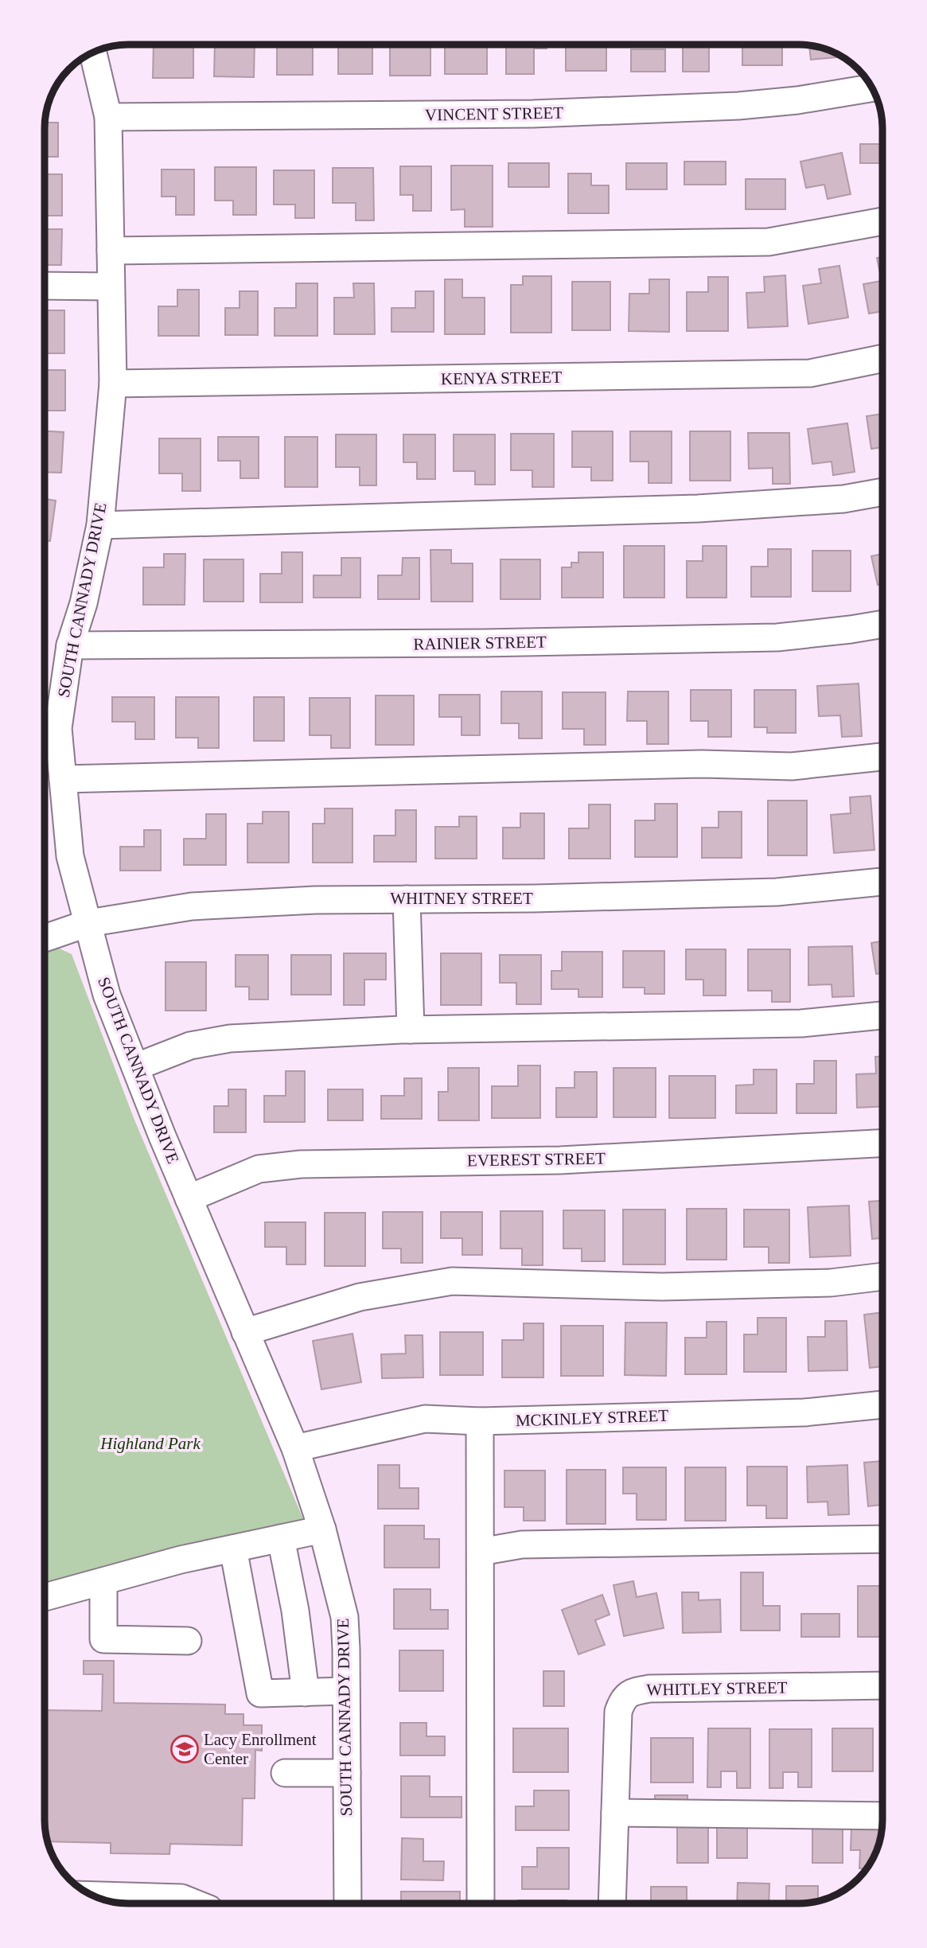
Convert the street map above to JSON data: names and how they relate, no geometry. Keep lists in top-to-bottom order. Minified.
{"streets":{"street":["VINCENT STREET","KENYA STREET","SOUTH CANNADY DRIVE","RAINIER STREET","WHITNEY STREET","EVEREST STREET","MCKINLEY STREET","WHITLEY STREET"]},"crossings":[["VINCENT STREET","SOUTH CANNADY DRIVE"],["KENYA STREET","SOUTH CANNADY DRIVE"],["SOUTH CANNADY DRIVE","RAINIER STREET"],["SOUTH CANNADY DRIVE","WHITNEY STREET"],["SOUTH CANNADY DRIVE","EVEREST STREET"],["SOUTH CANNADY DRIVE","MCKINLEY STREET"]],"parks":["Highland Park"],"places":{"school or university":["Lacy Enrollment Center"]}}
